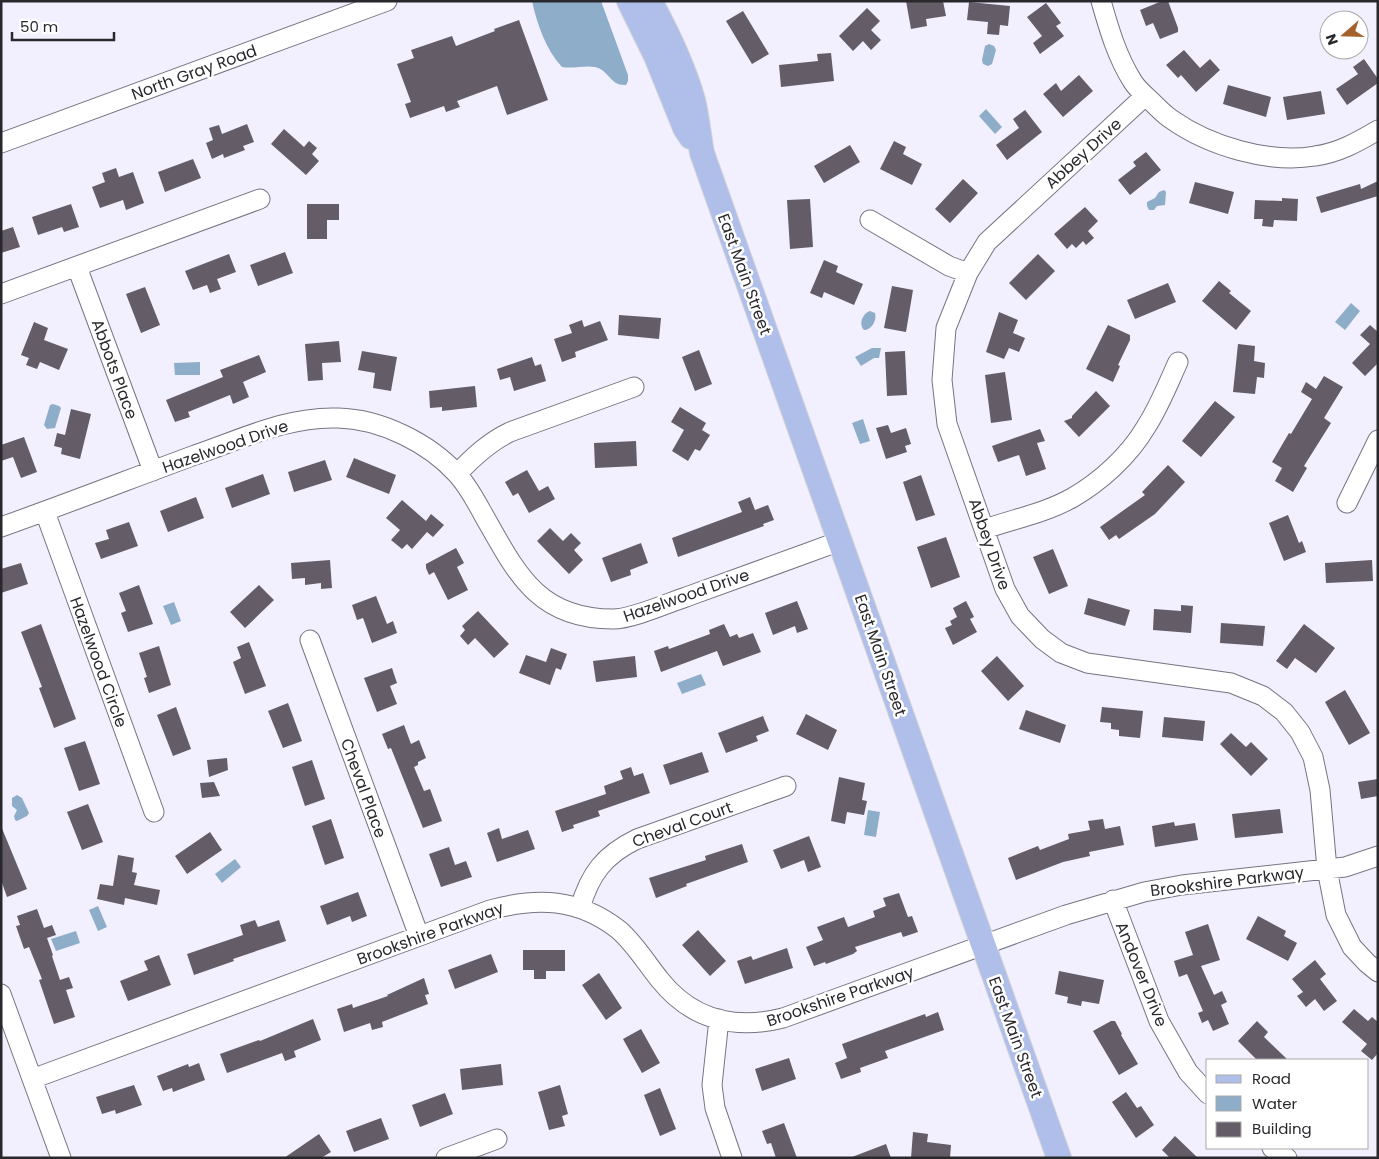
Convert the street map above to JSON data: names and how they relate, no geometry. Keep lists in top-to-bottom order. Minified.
{"streets":{"main road":["East Main Street"],"street":["North Gray Road","Abbey Drive","Abbots Place","Hazelwood Drive","Hazelwood Circle","Cheval Place","Cheval Court","Brookshire Parkway","Andover Drive"]},"crossings":[["Abbey Drive","Brookshire Parkway"],["East Main Street","Hazelwood Drive"],["East Main Street","Brookshire Parkway"],["Abbots Place","Hazelwood Drive"],["Hazelwood Drive","Hazelwood Circle"],["Cheval Place","Brookshire Parkway"],["Cheval Court","Brookshire Parkway"],["Brookshire Parkway","Andover Drive"]],"legend":["Road","Water","Building"],"scale_bar":"50 m","north":"left"}
